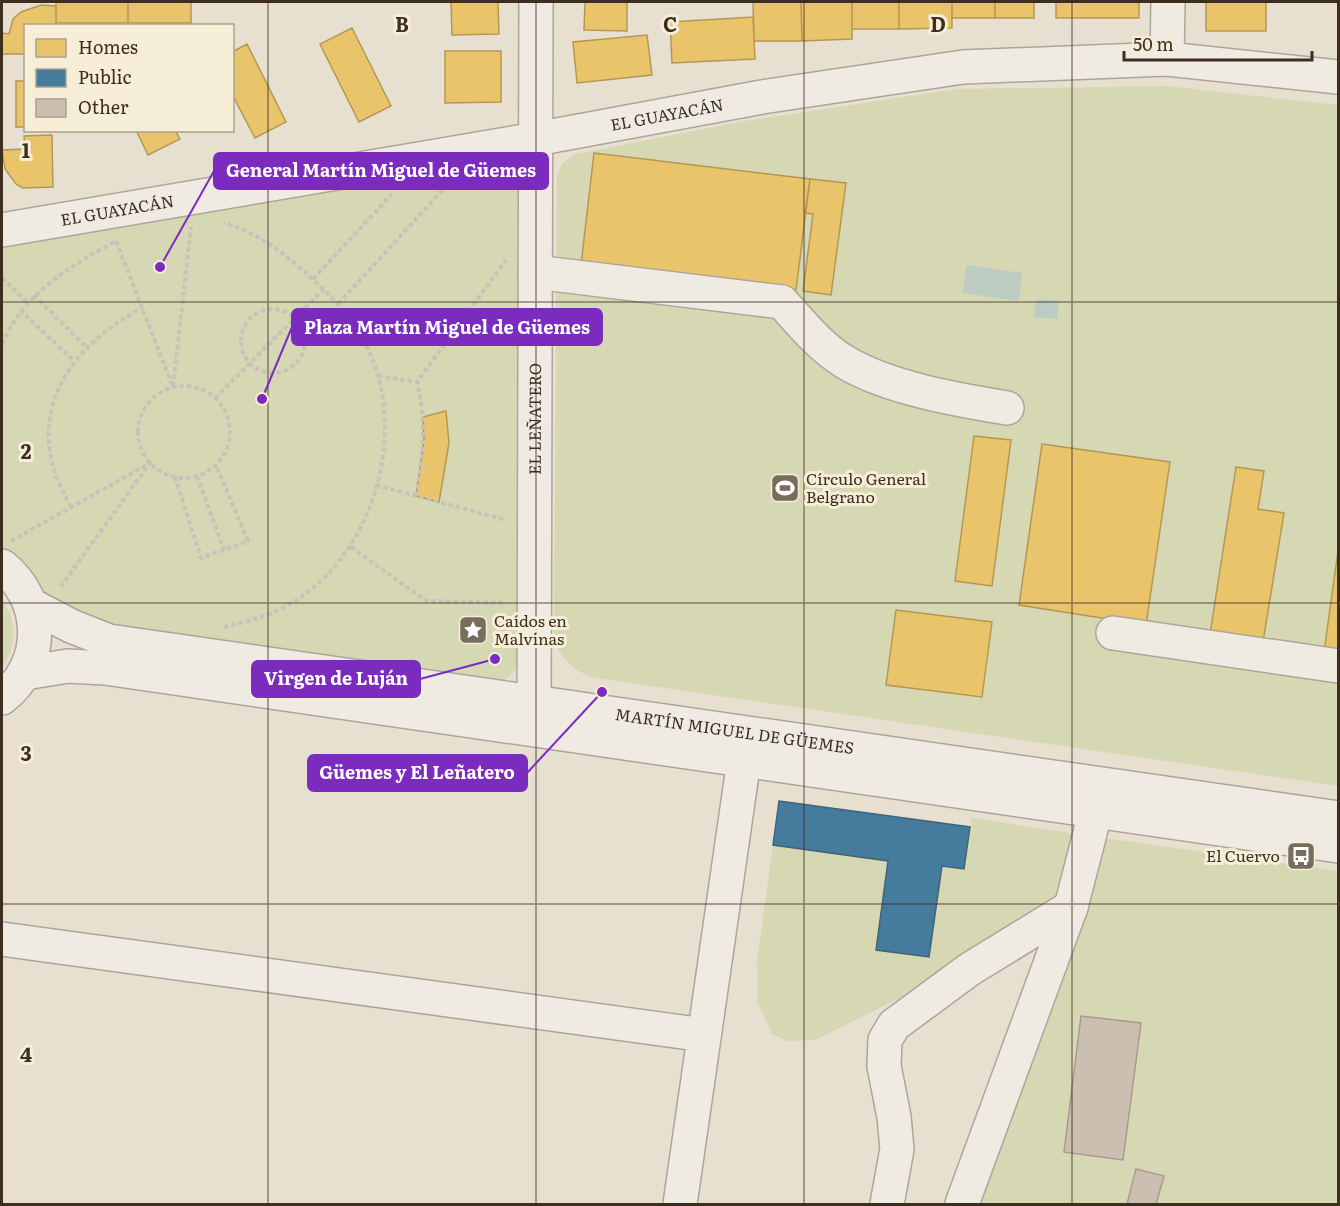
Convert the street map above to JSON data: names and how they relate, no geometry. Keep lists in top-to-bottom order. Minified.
{"streets":{"street":["EL GUAYACÁN","EL LEÑATERO","MARTÍN MIGUEL DE GÜEMES"]},"crossings":[["EL GUAYACÁN","EL LEÑATERO"],["EL LEÑATERO","MARTÍN MIGUEL DE GÜEMES"]],"places":{"other":["General Martín Miguel de Güemes","Plaza Martín Miguel de Güemes","Virgen de Luján","Güemes y El Leñatero"],"sports":["Círculo General Belgrano"],"place":["Caídos en Malvinas"],"bus stop":["El Cuervo"]},"legend":["Homes","Public","Other"],"scale_bar":"50 m","grid":{"columns":["B","C","D"],"rows":["1","2","3","4"]}}
